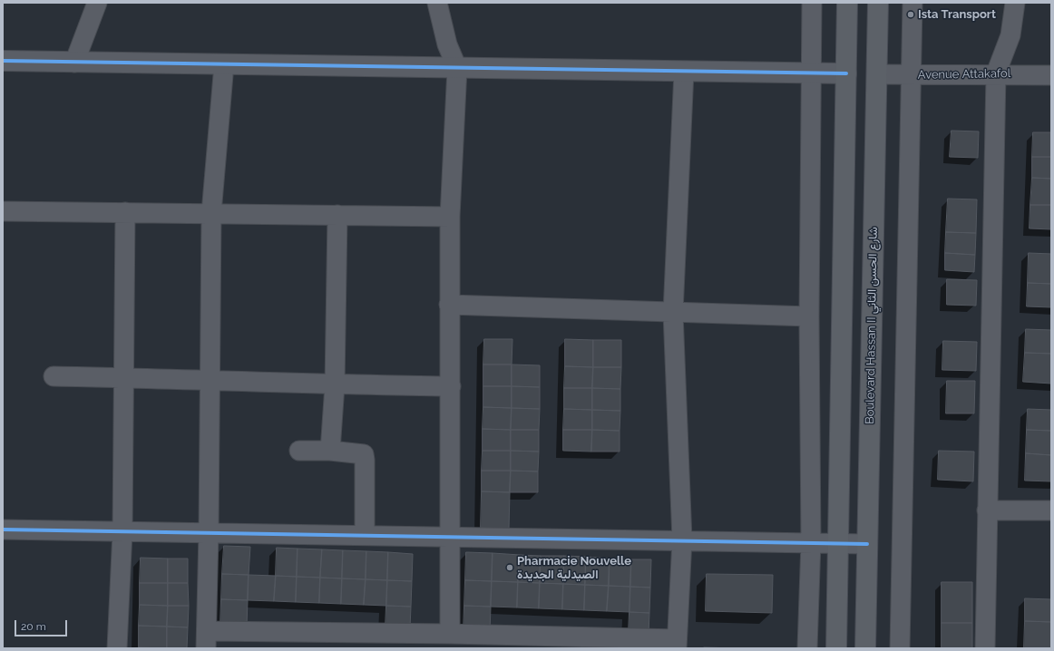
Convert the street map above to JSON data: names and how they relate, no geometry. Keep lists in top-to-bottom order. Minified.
{"streets":{"main road":["Boulevard Hassan II شارع الحسن الثاني"],"street":["Avenue Attakafol"]},"crossings":[["Avenue Attakafol","Boulevard Hassan II شارع الحسن الثاني"]],"places":["Ista Transport","Pharmacie Nouvelle الصيدلية الجديدة"],"scale_bar":"20 m"}
